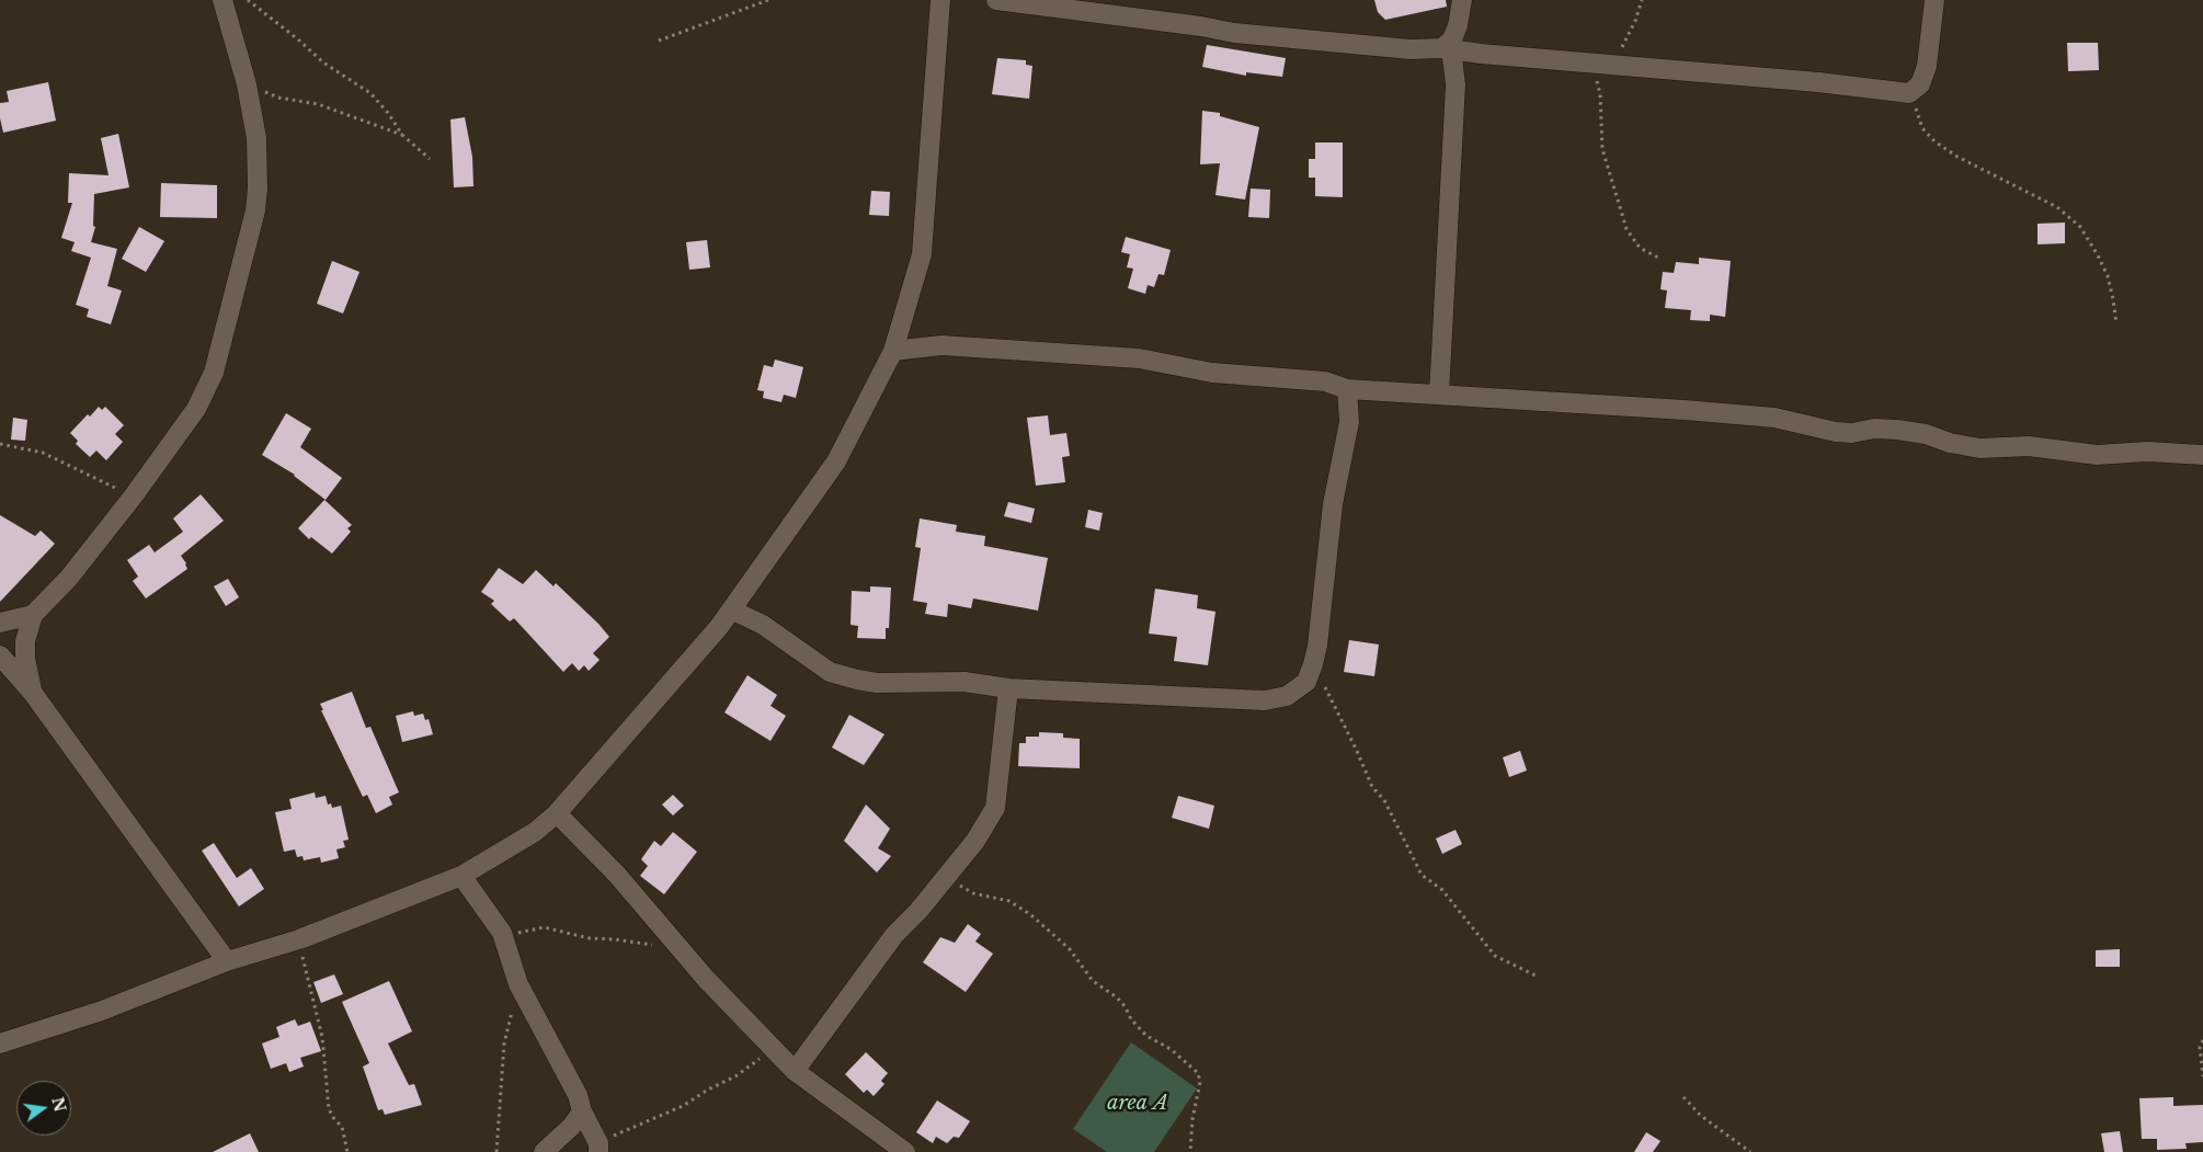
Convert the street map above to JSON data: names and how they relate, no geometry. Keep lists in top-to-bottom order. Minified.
{"parks":["area A"],"north":"right"}
